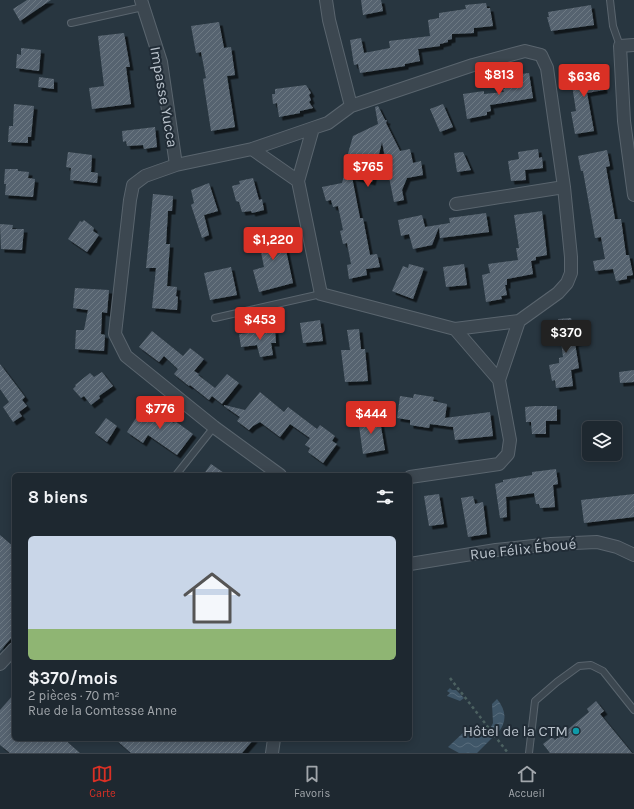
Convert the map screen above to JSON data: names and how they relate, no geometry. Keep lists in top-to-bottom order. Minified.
{"streets":{"street":["Impasse Yucca","Rue Félix Éboué"]},"places":["Hôtel de la CTM"],"page":{"price":["$813","$636","$765","$1,220","$453","$370","$776","$444"],"heading":"8 biens","list":[{"name":"$370/mois","note":"2 pièces · 70 m² · Rue de la Comtesse Anne"}],"tabs":["Carte","Favoris","Accueil"]}}
